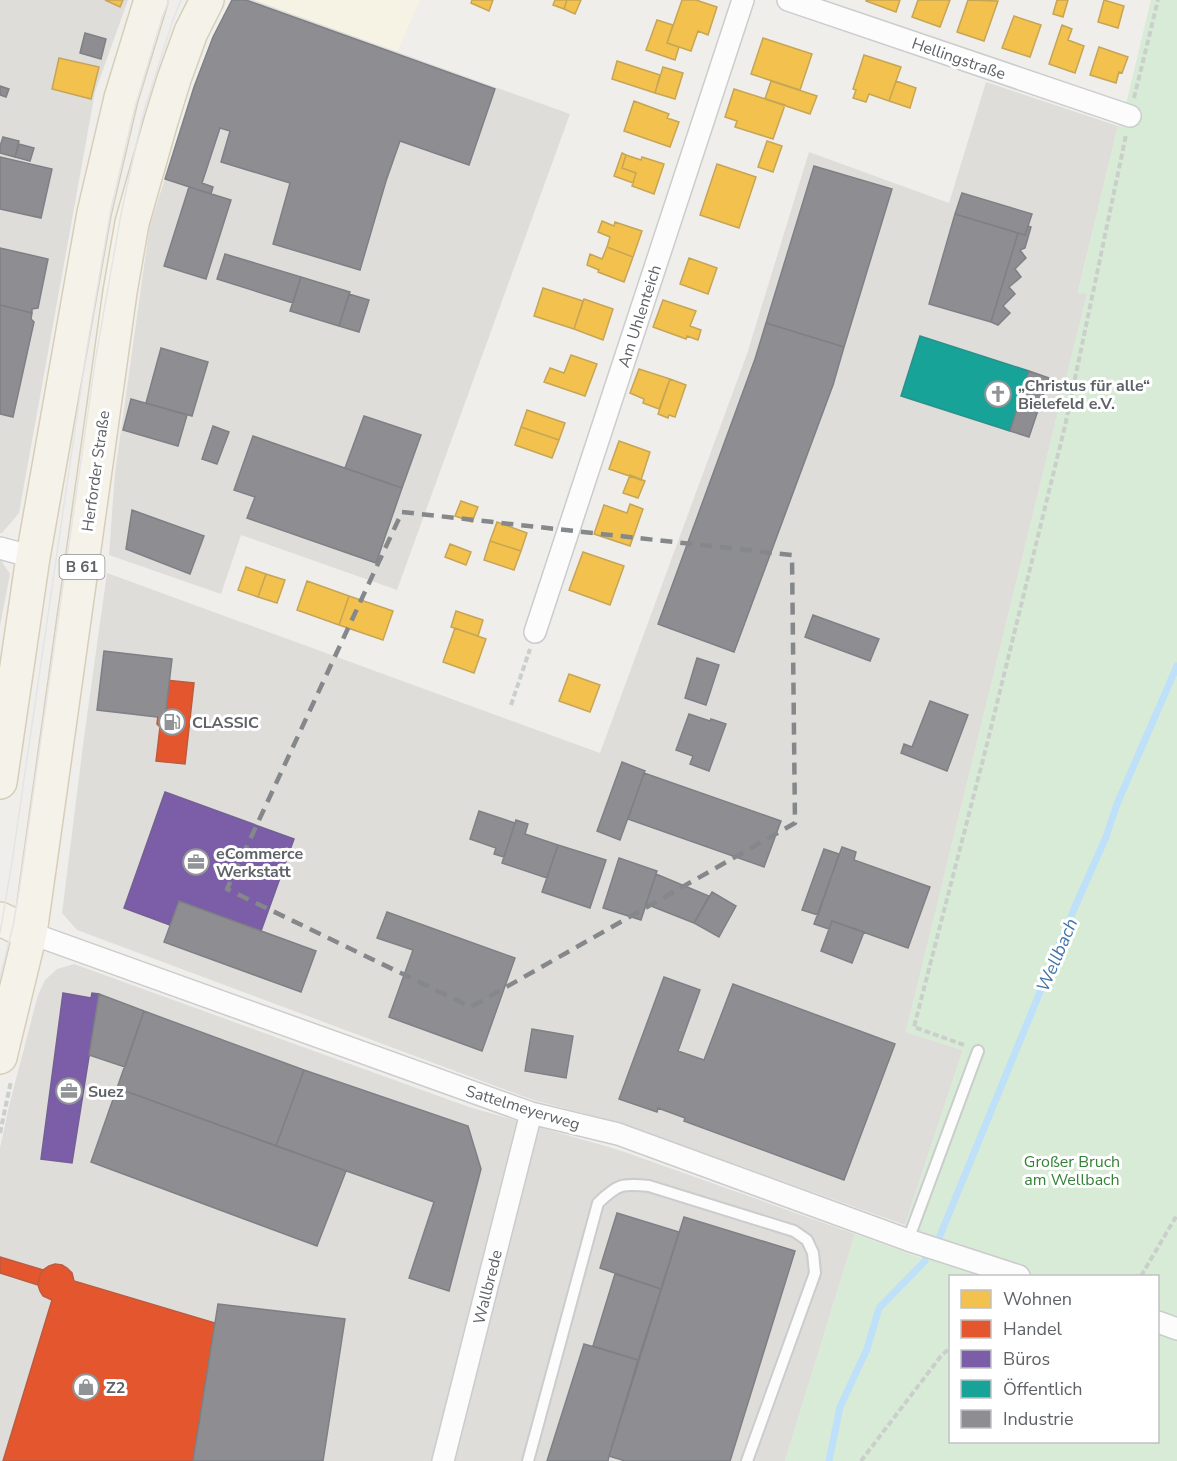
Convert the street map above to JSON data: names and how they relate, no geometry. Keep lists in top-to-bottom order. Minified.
{"streets":{"main road":["Herforder Straße","B 61"],"street":["Hellingstraße","Am Uhlenteich","Sattelmeyerweg","Wallbrede"]},"crossings":[["Herforder Straße","Sattelmeyerweg"],["Sattelmeyerweg","Wallbrede"]],"water":["Wellbach"],"parks":["Großer Bruch am Wellbach"],"places":{"church":["„Christus für alle“ Bielefeld e.V."],"fuel station":["CLASSIC"],"office":["eCommerce Werkstatt","Suez"],"shop":["Z2"]},"legend":["Wohnen","Handel","Büros","Öffentlich","Industrie"]}
